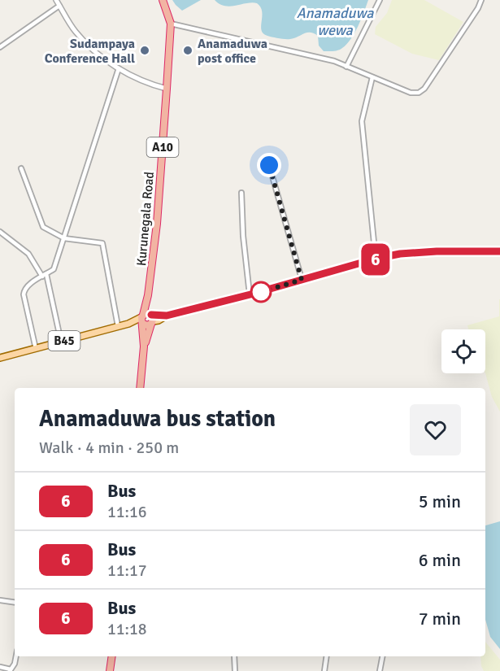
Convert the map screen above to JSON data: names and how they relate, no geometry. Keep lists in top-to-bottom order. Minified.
{"streets":{"highway":["A10","Kurunegala Road"],"main road":["B45"]},"crossings":[["A10","Kurunegala Road"],["A10","B45"],["Kurunegala Road","B45"]],"water":["Anamaduwa wewa"],"places":["Sudampaya Conference Hall","Anamaduwa post office"],"lines":["bus line 6"],"page":{"on_map":"6","heading":["Anamaduwa bus station","Walk · 4 min · 250 m"],"list":[{"mark":"6","name":"Bus","note":"11:16","value":"5 min"},{"mark":"6","name":"Bus","note":"11:17","value":"6 min"},{"mark":"6","name":"Bus","note":"11:18","value":"7 min"}]}}
